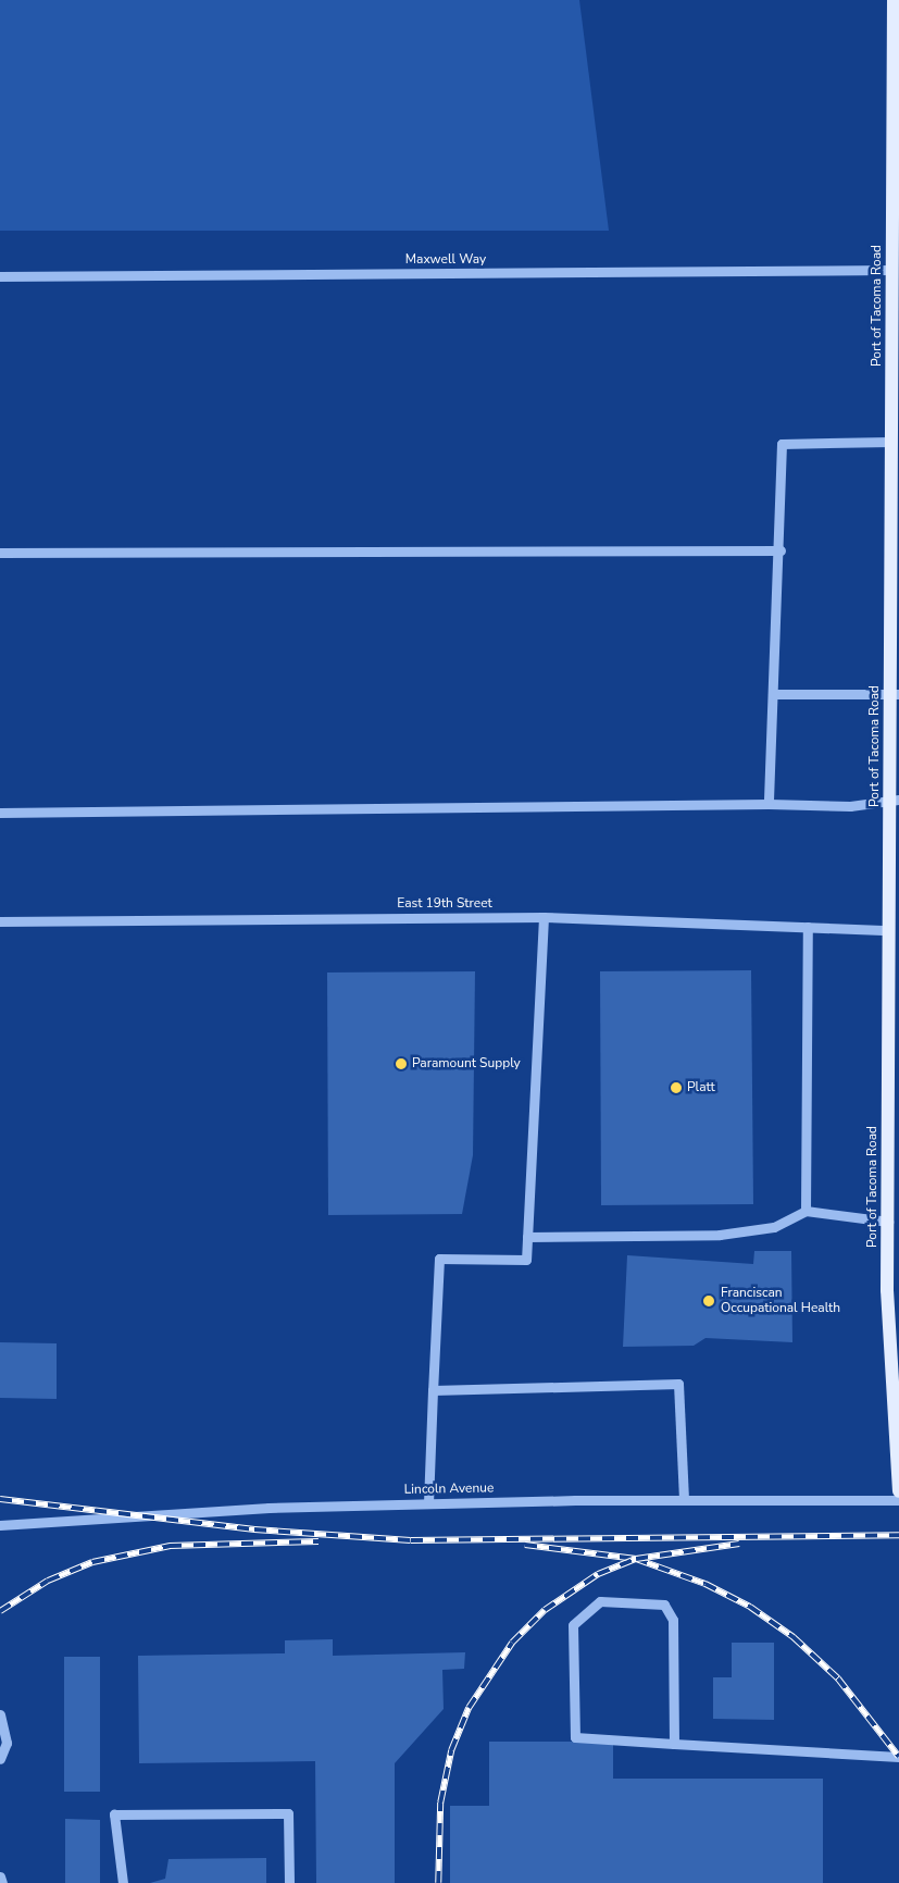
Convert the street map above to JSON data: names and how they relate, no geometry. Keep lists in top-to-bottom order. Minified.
{"streets":{"main road":["Port of Tacoma Road"],"street":["Maxwell Way","East 19th Street","Lincoln Avenue"]},"crossings":[["Maxwell Way","Port of Tacoma Road"],["Port of Tacoma Road","East 19th Street"]],"places":["Paramount Supply","Platt","Franciscan Occupational Health"]}
